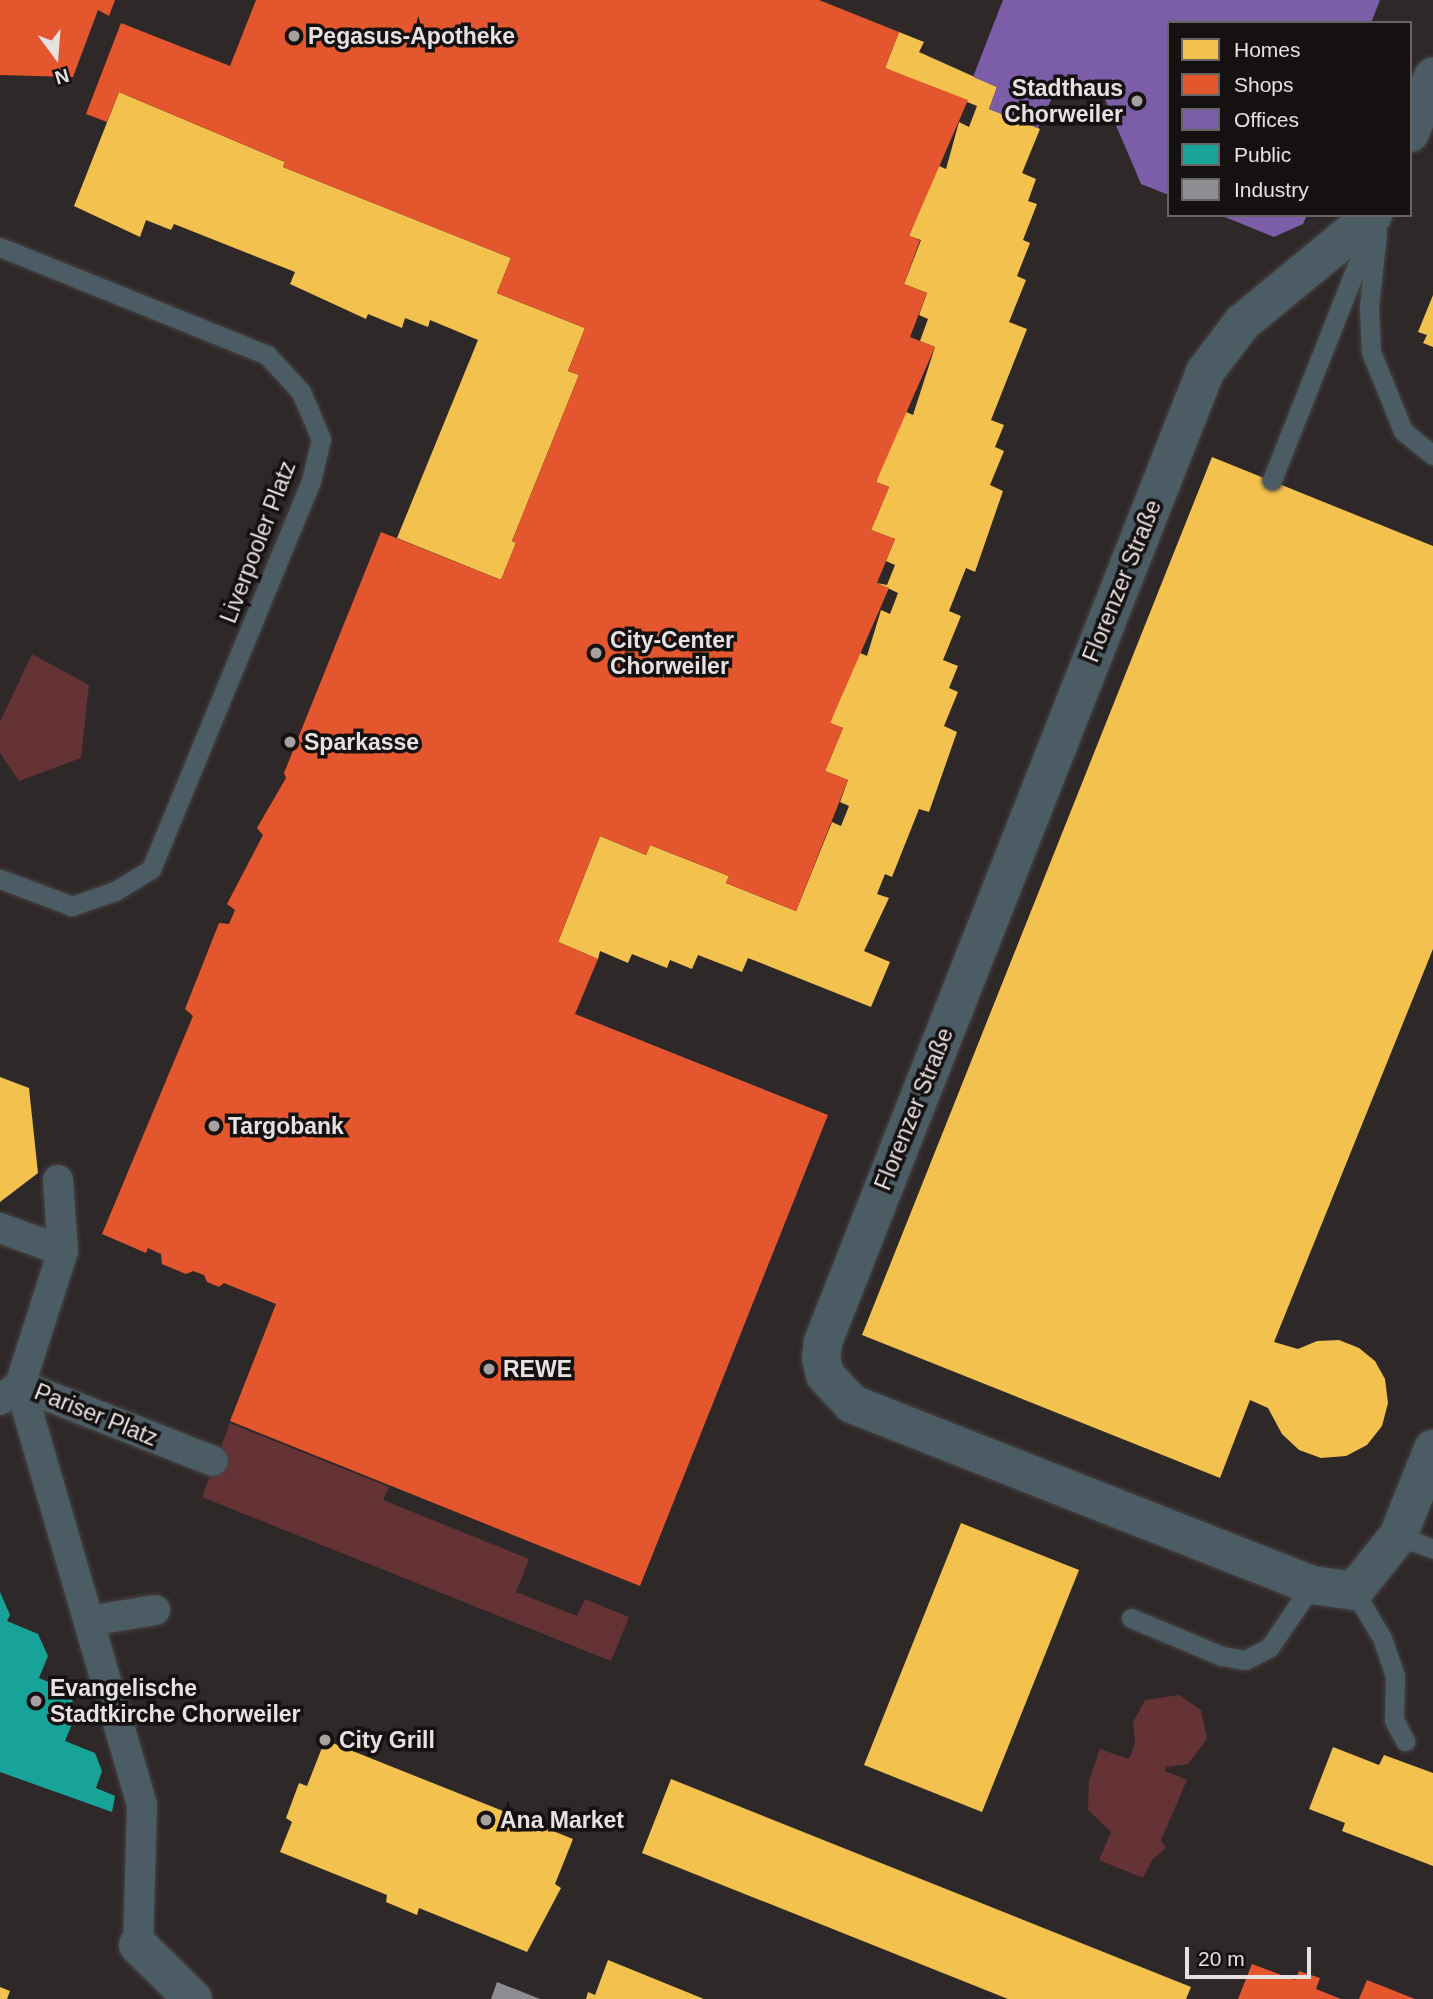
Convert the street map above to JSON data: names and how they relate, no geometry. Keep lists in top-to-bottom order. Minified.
{"streets":{"street":["Florenzer Straße","Pariser Platz"],"lane":["Liverpooler Platz"]},"places":["Pegasus-Apotheke","Stadthaus Chorweiler","City-Center Chorweiler","Sparkasse","Targobank","REWE","Evangelische Stadtkirche Chorweiler","City Grill","Ana Market"],"legend":["Homes","Shops","Offices","Public","Industry"],"scale_bar":"20 m","north":"bottom"}
